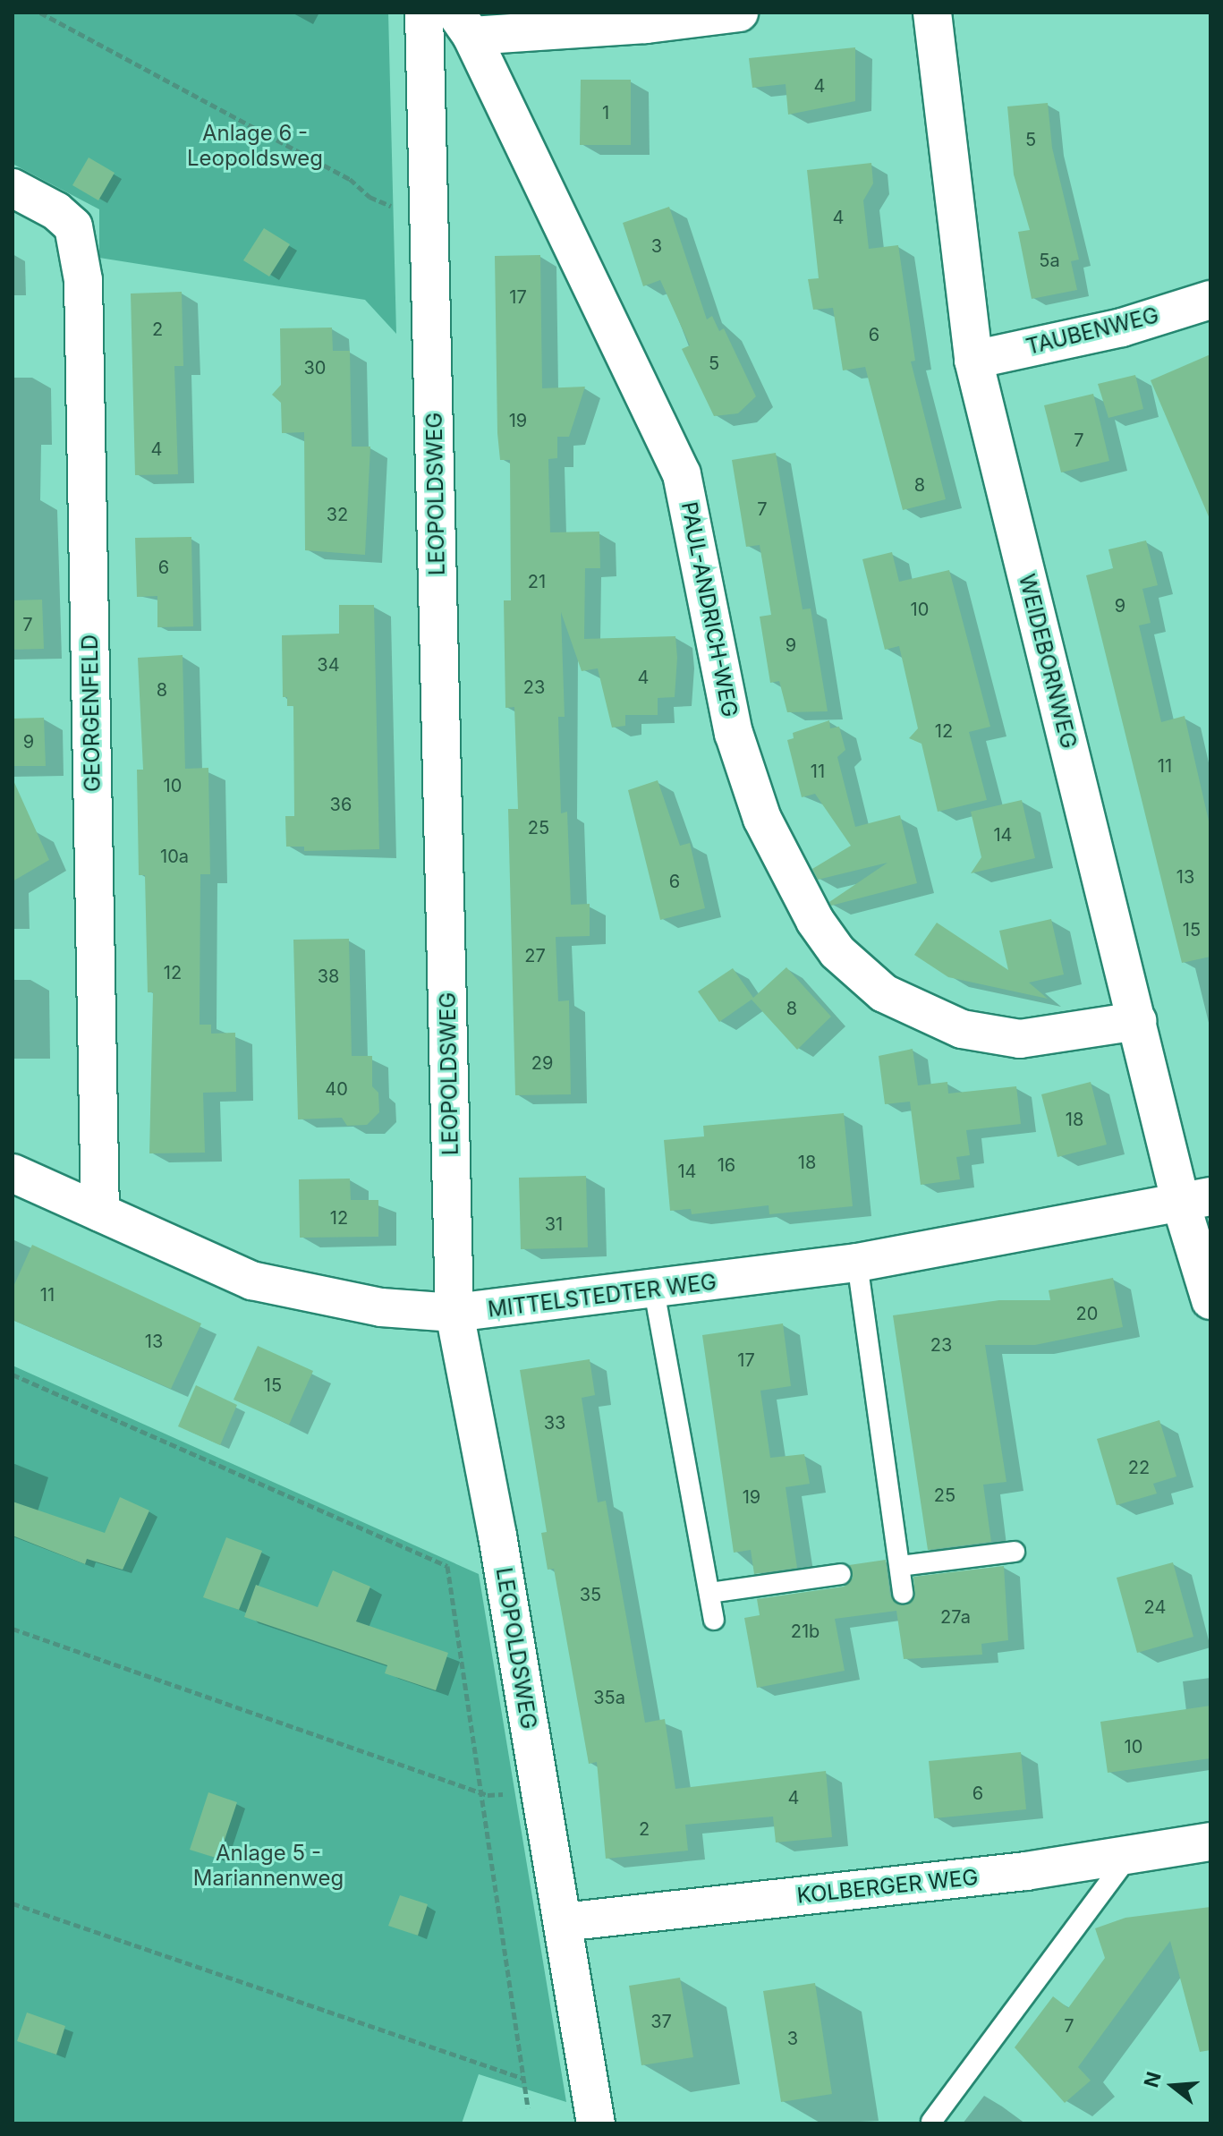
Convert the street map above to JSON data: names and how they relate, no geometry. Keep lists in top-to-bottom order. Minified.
{"streets":{"street":["TAUBENWEG","LEOPOLDSWEG","PAUL-ANDRICH-WEG","WEIDEBORNWEG","GEORGENFELD","MITTELSTEDTER WEG","KOLBERGER WEG"]},"crossings":[["TAUBENWEG","WEIDEBORNWEG"],["LEOPOLDSWEG","MITTELSTEDTER WEG"],["LEOPOLDSWEG","KOLBERGER WEG"],["PAUL-ANDRICH-WEG","WEIDEBORNWEG"],["WEIDEBORNWEG","MITTELSTEDTER WEG"],["GEORGENFELD","MITTELSTEDTER WEG"]],"parks":["Anlage 6 - Leopoldsweg","Anlage 5 - Mariannenweg"],"house_numbers":["4","1","5","4","3","5a","17","2","6","5","30","19","7","4","8","7","32","6","21","9","10","7","9","34","4","23","8","12","9","11","11","10","36","25","14","10a","13","6","15","27","12","38","8","29","40","18","18","16","14","12","31","11","20","13","23","17","15","33","22","25","19","35","24","27a","21b","35a","10","6","4","2","37","7","3"],"north":"left"}
